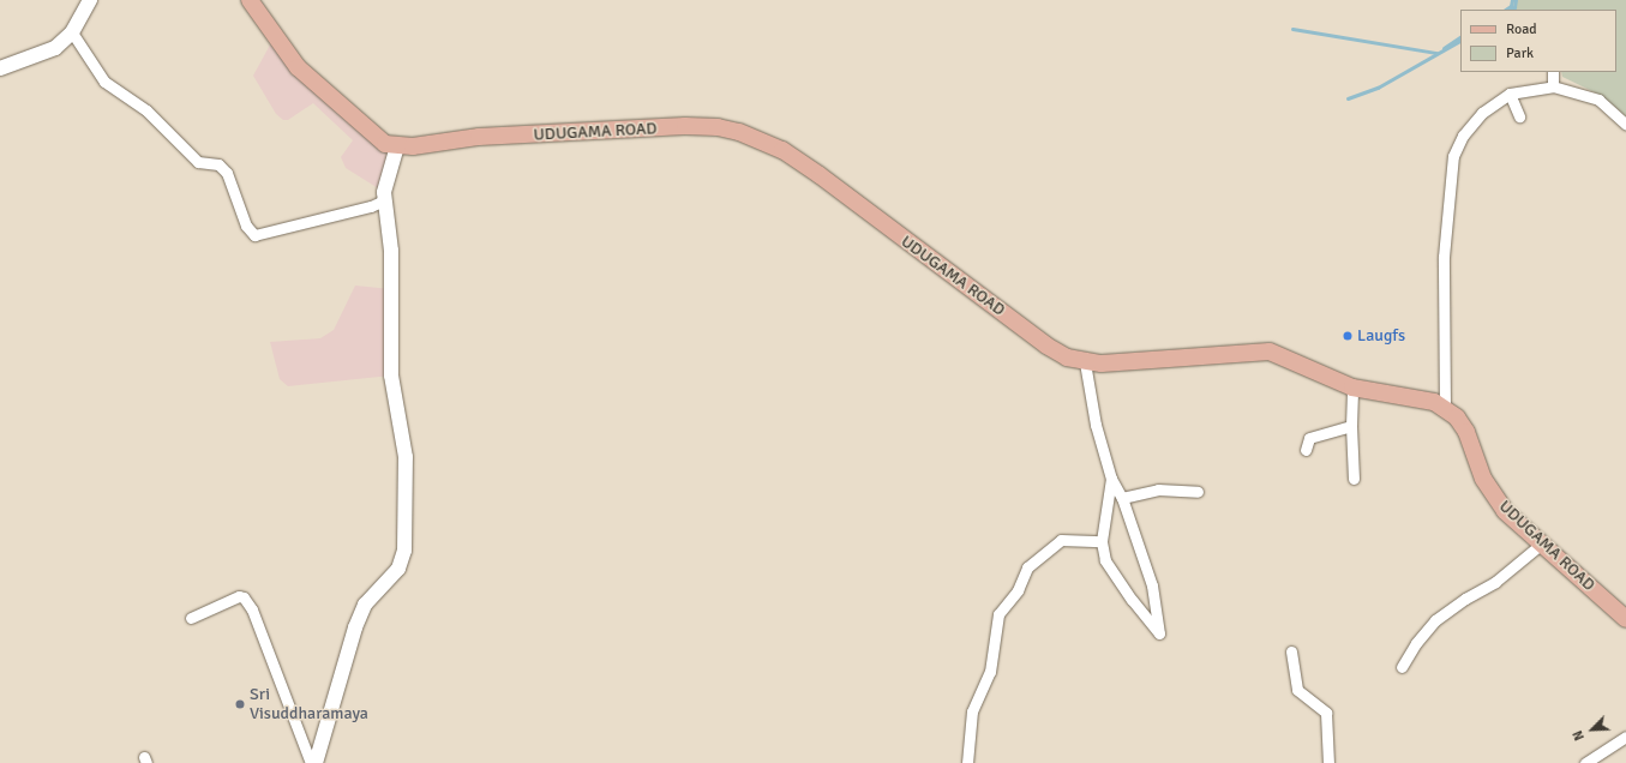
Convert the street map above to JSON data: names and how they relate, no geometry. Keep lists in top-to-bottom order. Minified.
{"streets":{"main road":["UDUGAMA ROAD"]},"places":["Laugfs","Sri Visuddharamaya"],"legend":["Road","Park"],"north":"bottom left"}
